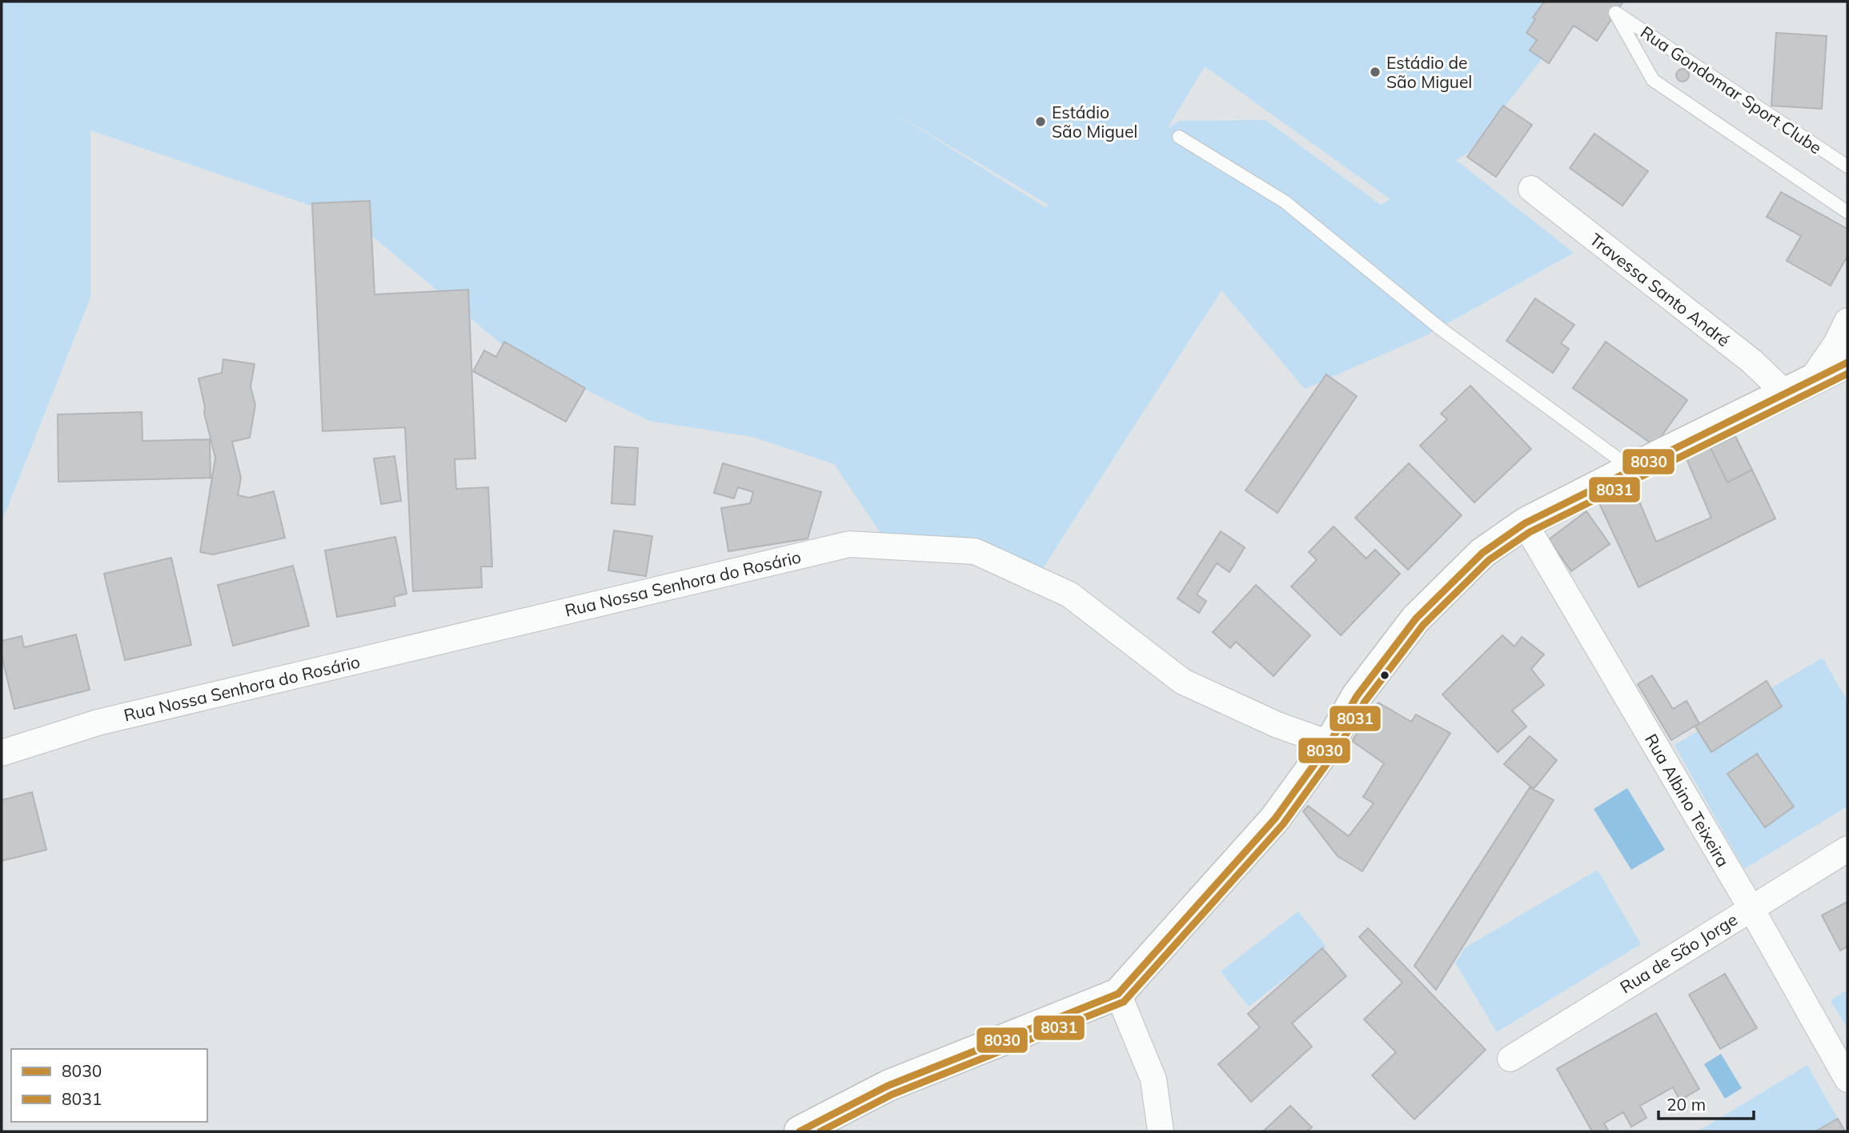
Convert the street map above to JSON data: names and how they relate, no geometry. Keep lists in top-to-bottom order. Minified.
{"streets":{"street":["Travessa Santo André","Rua Nossa Senhora do Rosário","Rua Albino Teixeira","Rua de São Jorge"],"lane":["Rua Gondomar Sport Clube"]},"crossings":[["Rua Albino Teixeira","Rua de São Jorge"]],"places":["Estádio de São Miguel","Estádio São Miguel"],"lines":["transit line 8030","transit line 8031"],"legend":["8030","8031"],"scale_bar":"20 m"}
